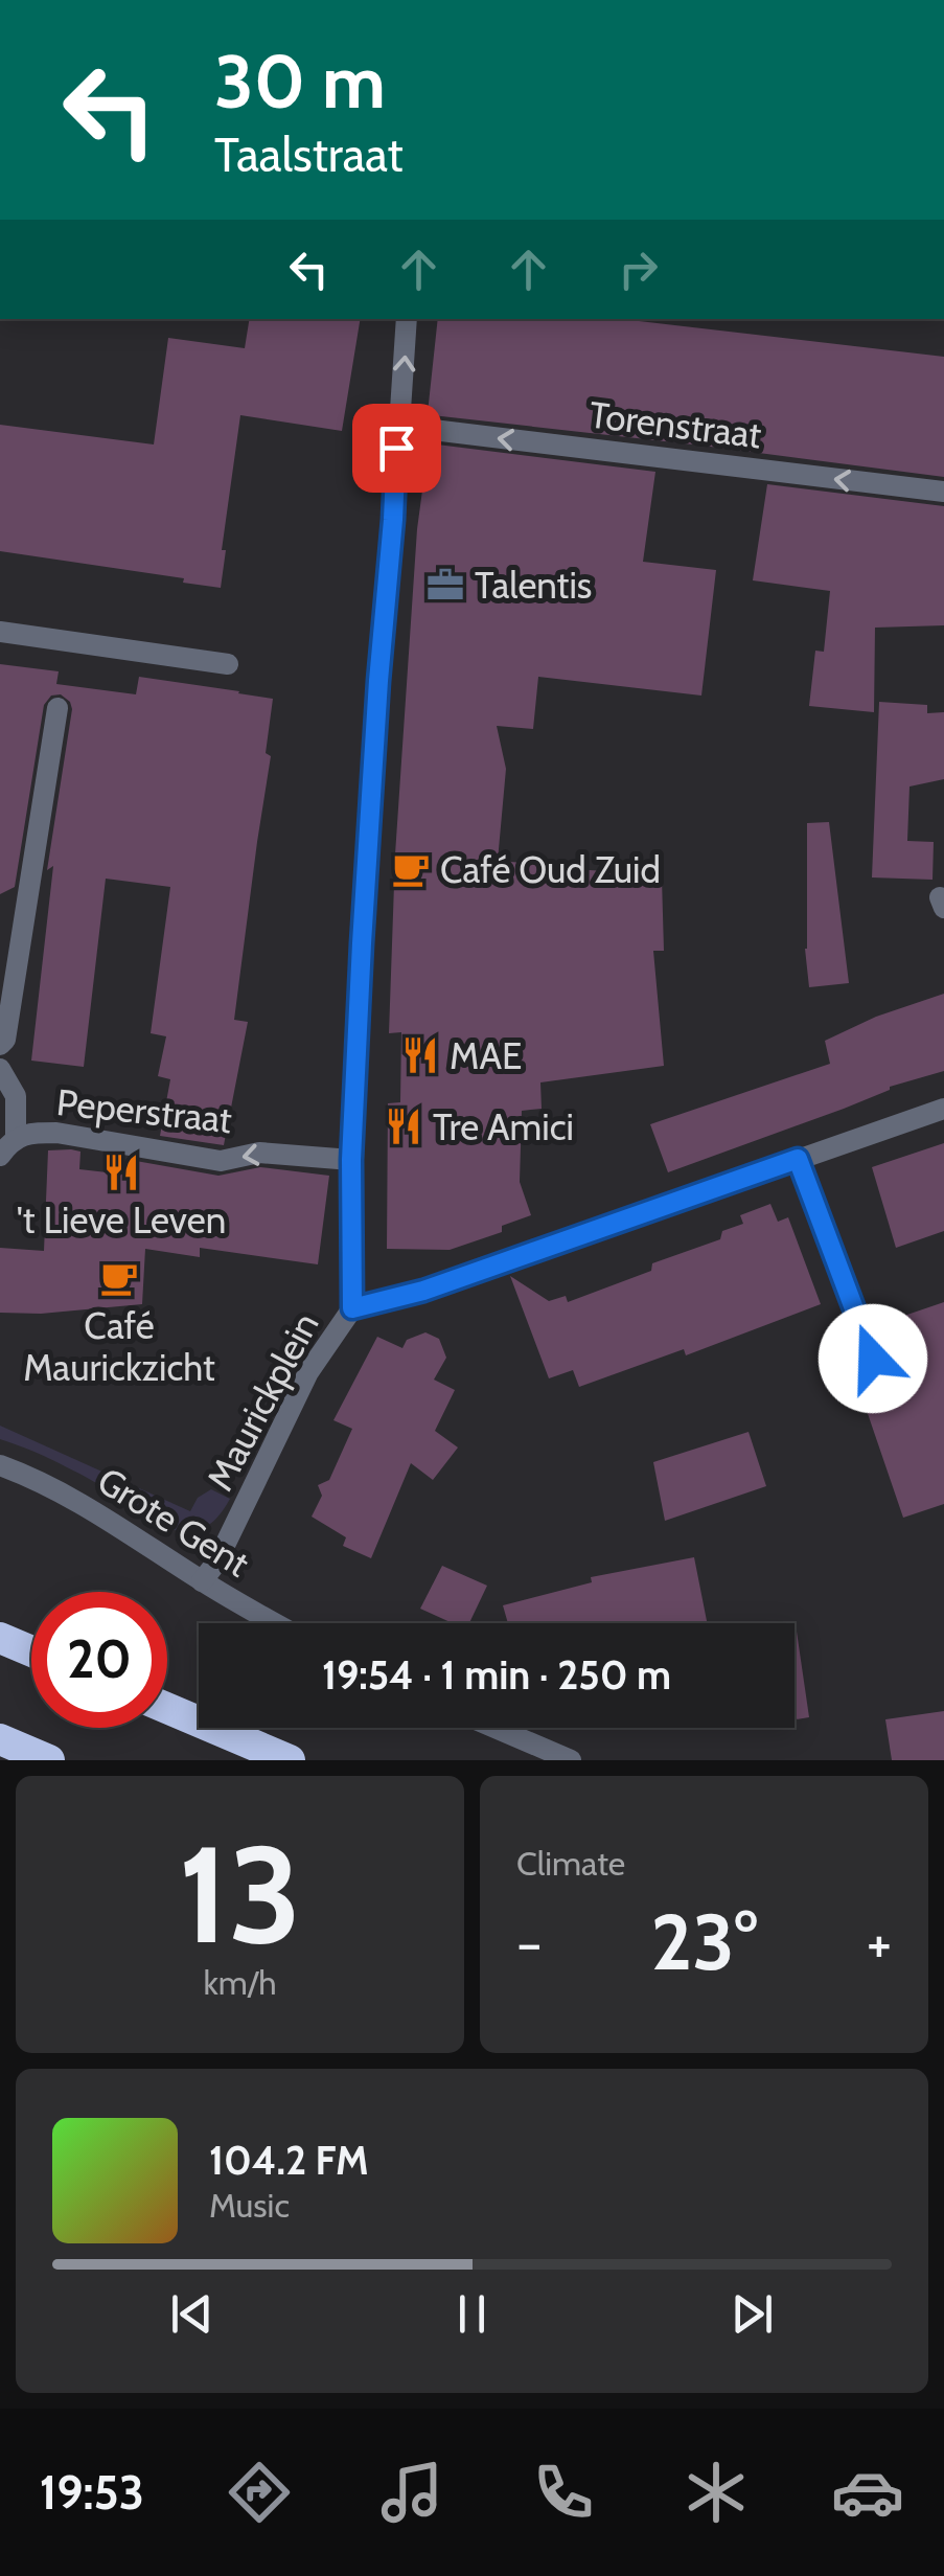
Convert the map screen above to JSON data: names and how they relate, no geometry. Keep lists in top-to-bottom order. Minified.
{"streets":{"street":["Torenstraat","Peperstraat","Maurickplein","Grote Gent"]},"crossings":[["Maurickplein","Grote Gent"]],"one_way":["Torenstraat","Peperstraat"],"places":{"office":["Talentis"],"cafe":["Café Oud Zuid","Café Maurickzicht"],"restaurant":["MAE","Tre Amici","'t Lieve Leven"]},"page":{"turn":["30 m","Taalstraat"],"limit":"20","trip":"19:54 · 1 min · 250 m","tile":[["13","km/h"],"Climate"],"heat":["−","23°","+"],"song":["104.2 FM","Music"],"tabs":"19:53"}}
